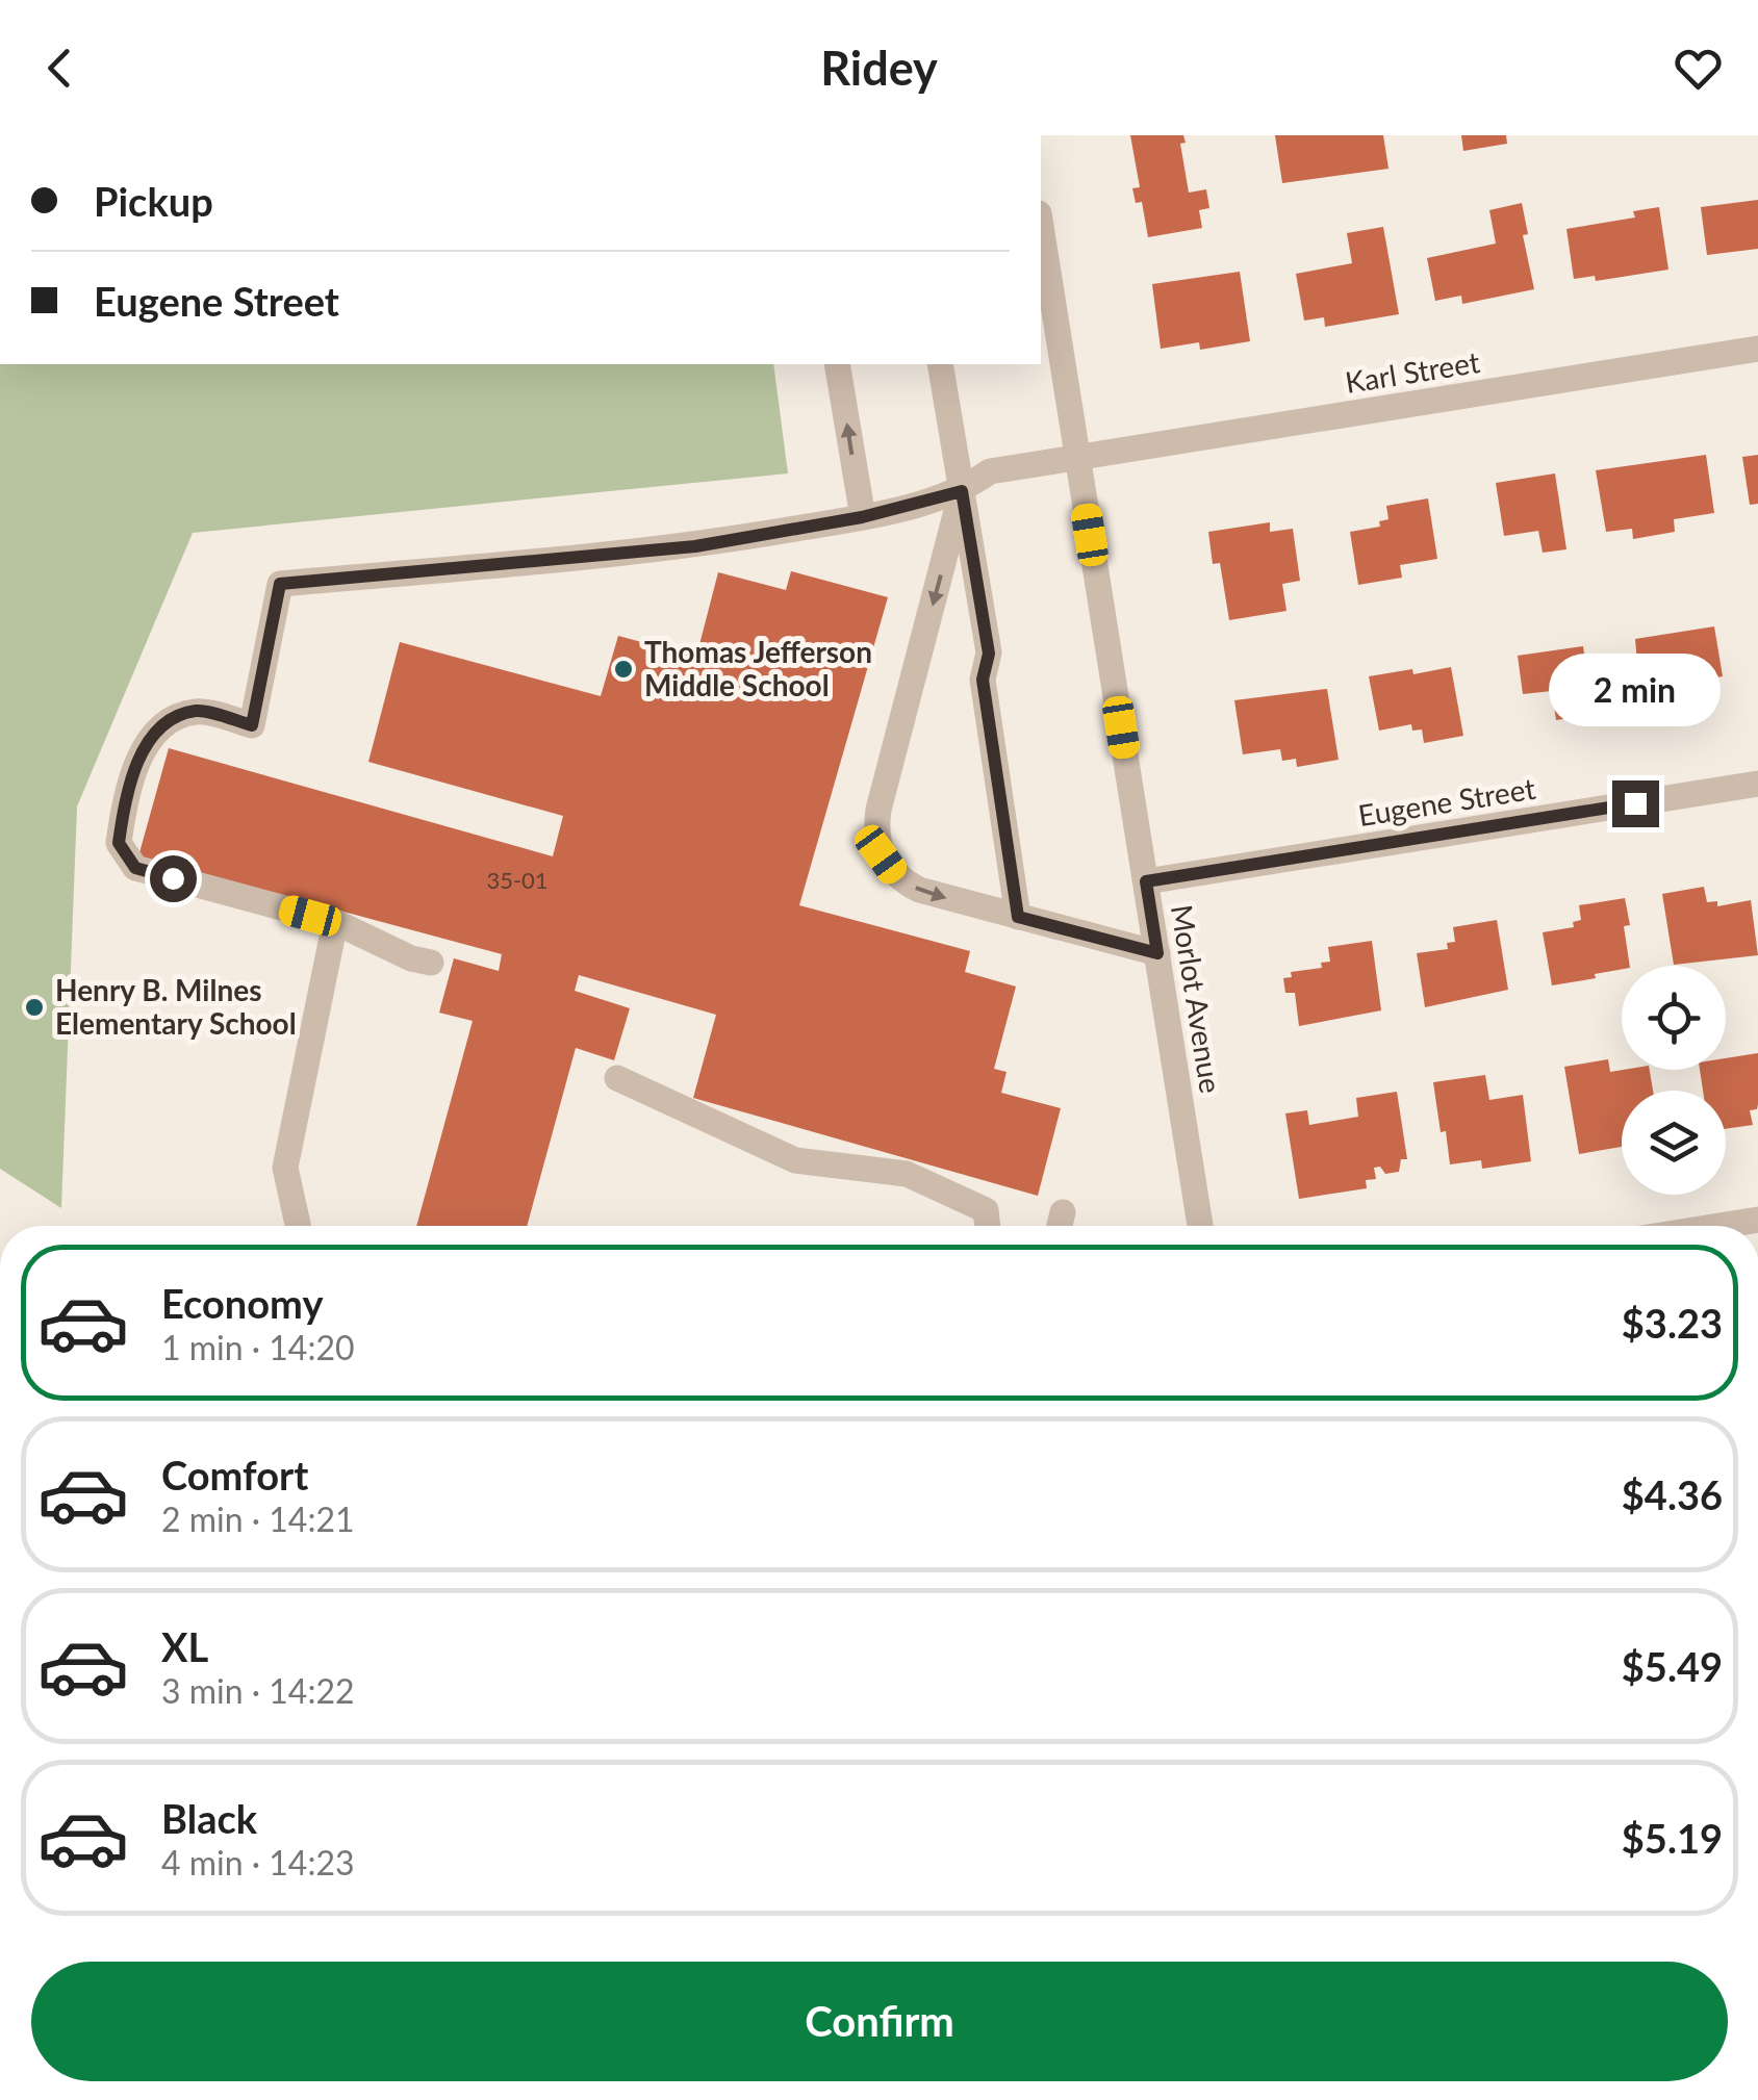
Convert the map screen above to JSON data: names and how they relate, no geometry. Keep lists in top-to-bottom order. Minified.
{"streets":{"street":["Karl Street","Eugene Street","Morlot Avenue"]},"crossings":[["Karl Street","Morlot Avenue"],["Eugene Street","Morlot Avenue"]],"places":["Thomas Jefferson Middle School","Henry B. Milnes Elementary School"],"house_numbers":["35-01"],"page":{"header":"Ridey","banner":["Pickup","Eugene Street"],"bubble":"2 min","list":[{"name":"Economy","note":"1 min · 14:20","value":"$3.23"},{"name":"Comfort","note":"2 min · 14:21","value":"$4.36"},{"name":"XL","note":"3 min · 14:22","value":"$5.49"},{"name":"Black","note":"4 min · 14:23","value":"$5.19"}],"buttons":"Confirm"}}
